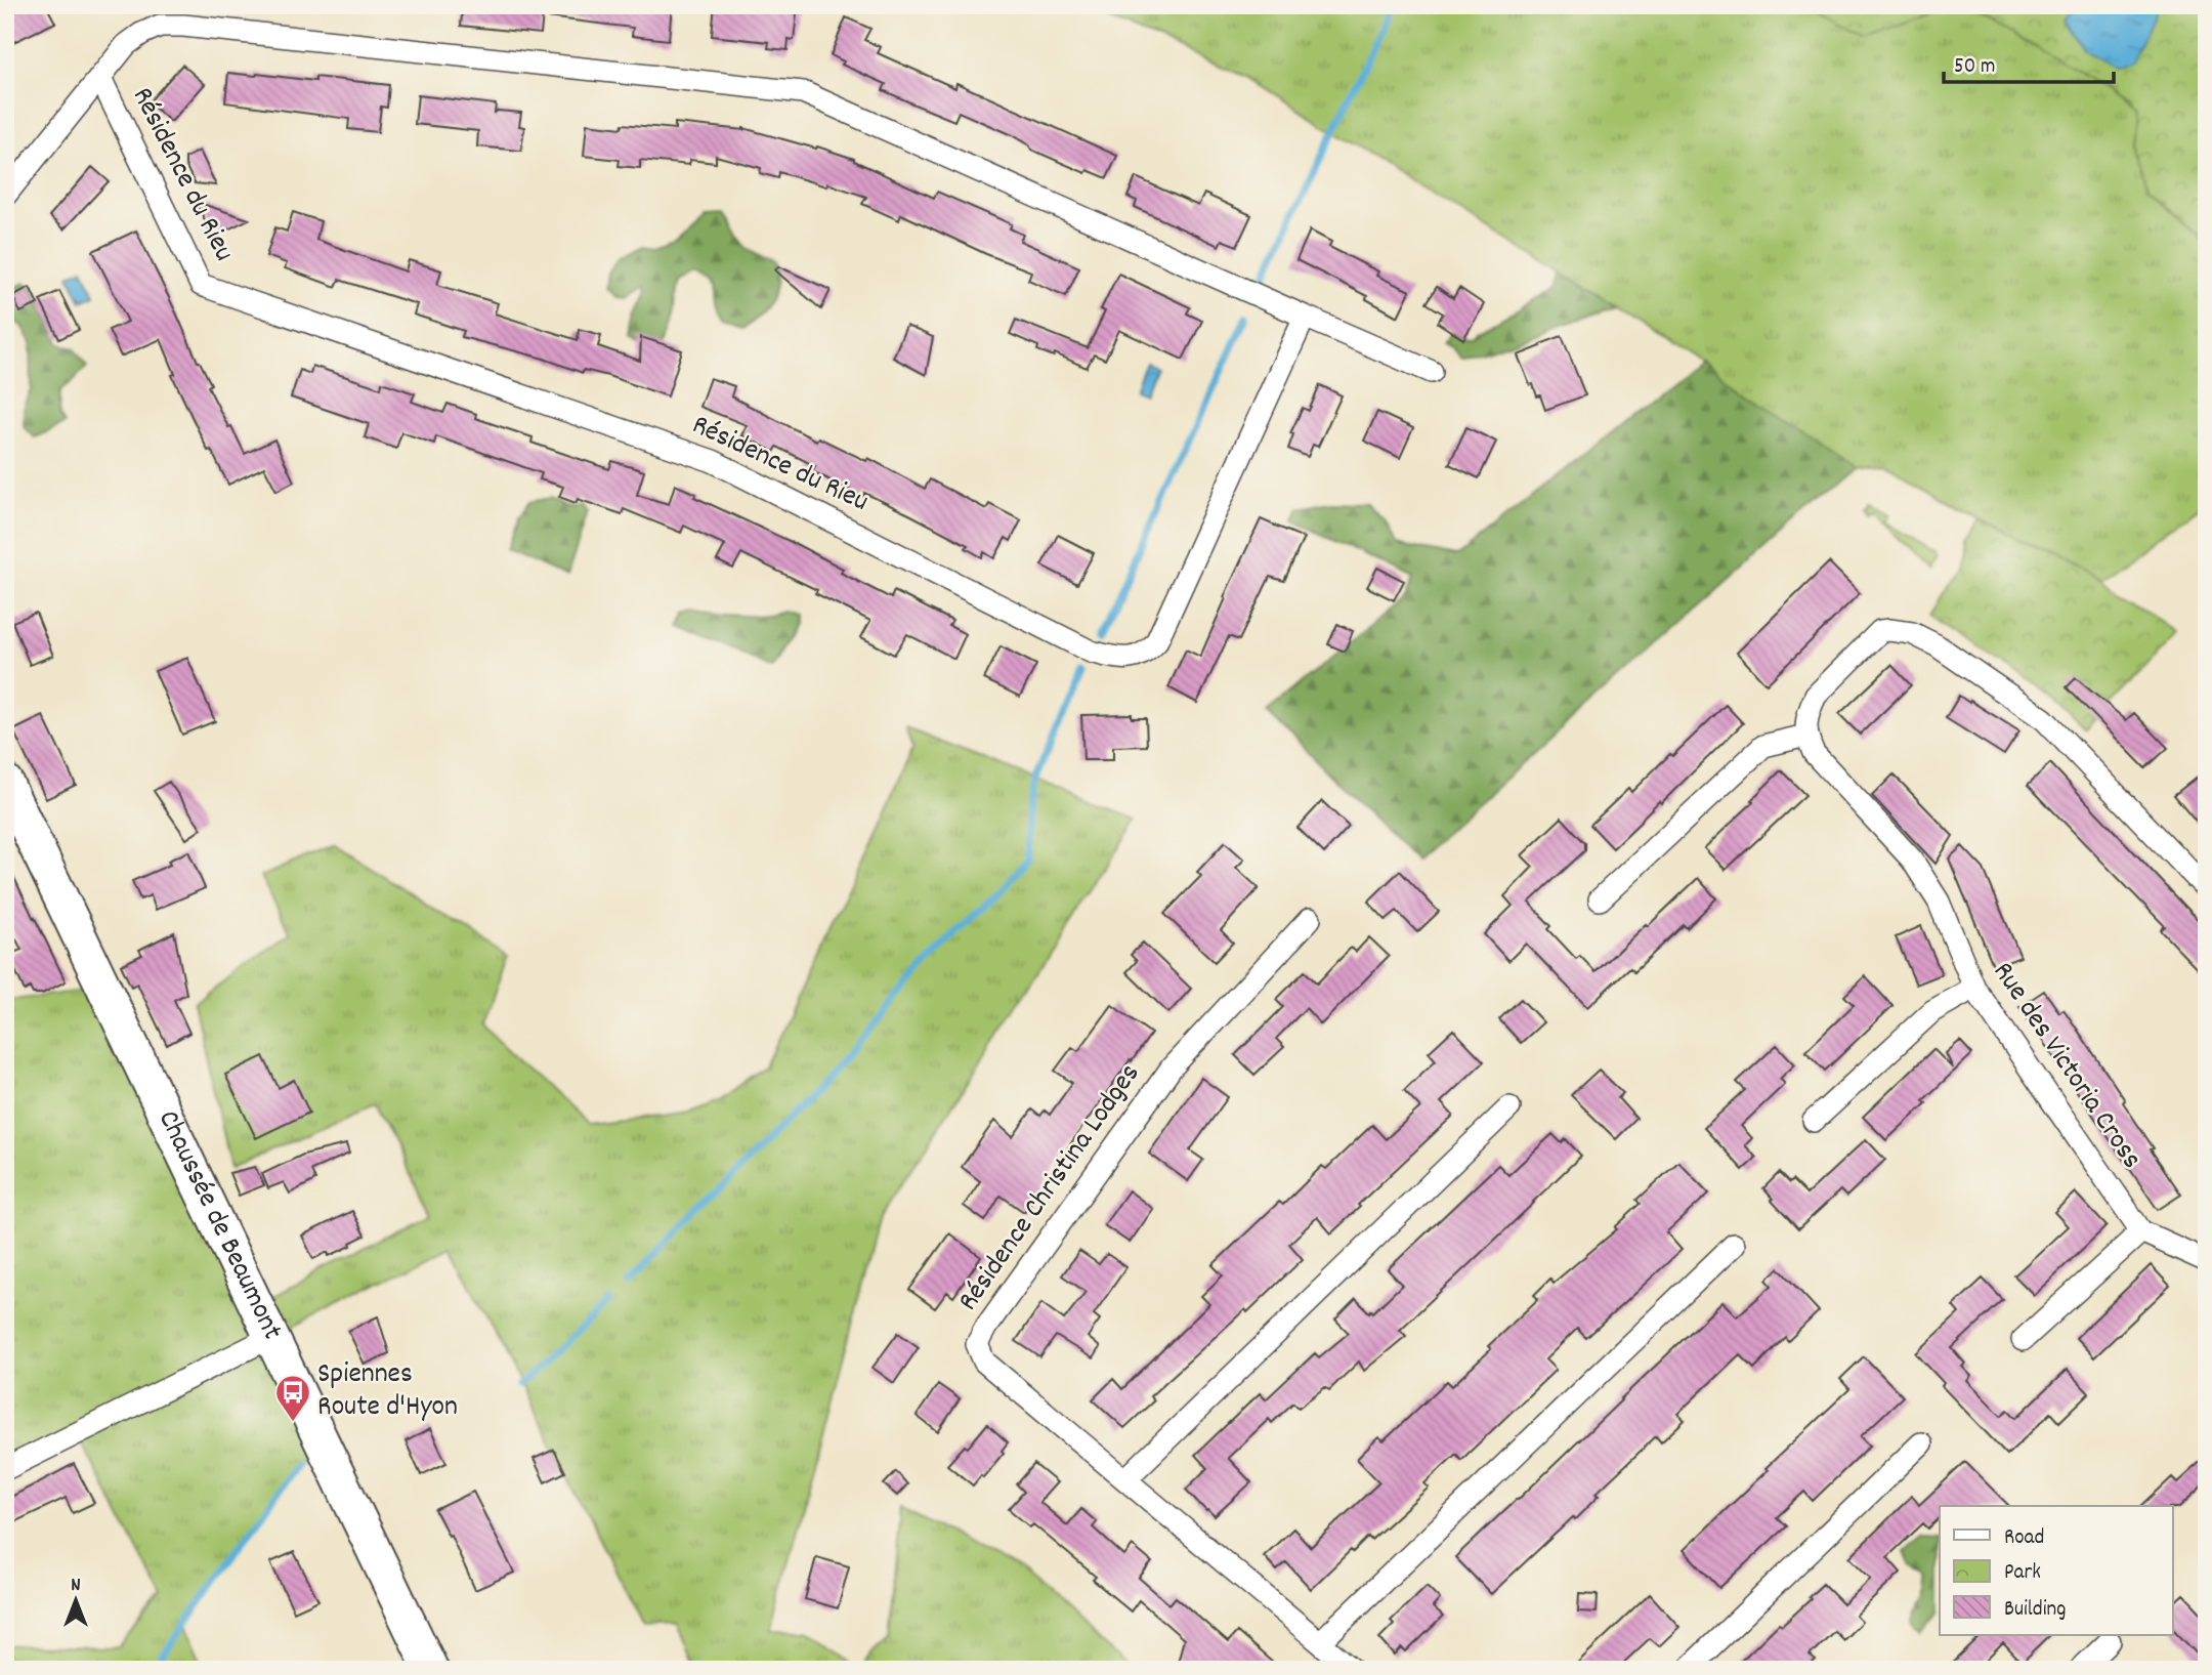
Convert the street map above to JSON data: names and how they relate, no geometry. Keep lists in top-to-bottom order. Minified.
{"streets":{"main road":["Chaussée de Beaumont"],"street":["Résidence du Rieu","Rue des Victoria Cross","Résidence Christina Lodges"]},"places":{"bus stop":["Spiennes Route d'Hyon"]},"legend":["Road","Park","Building"],"scale_bar":"50 m","north":"top"}
